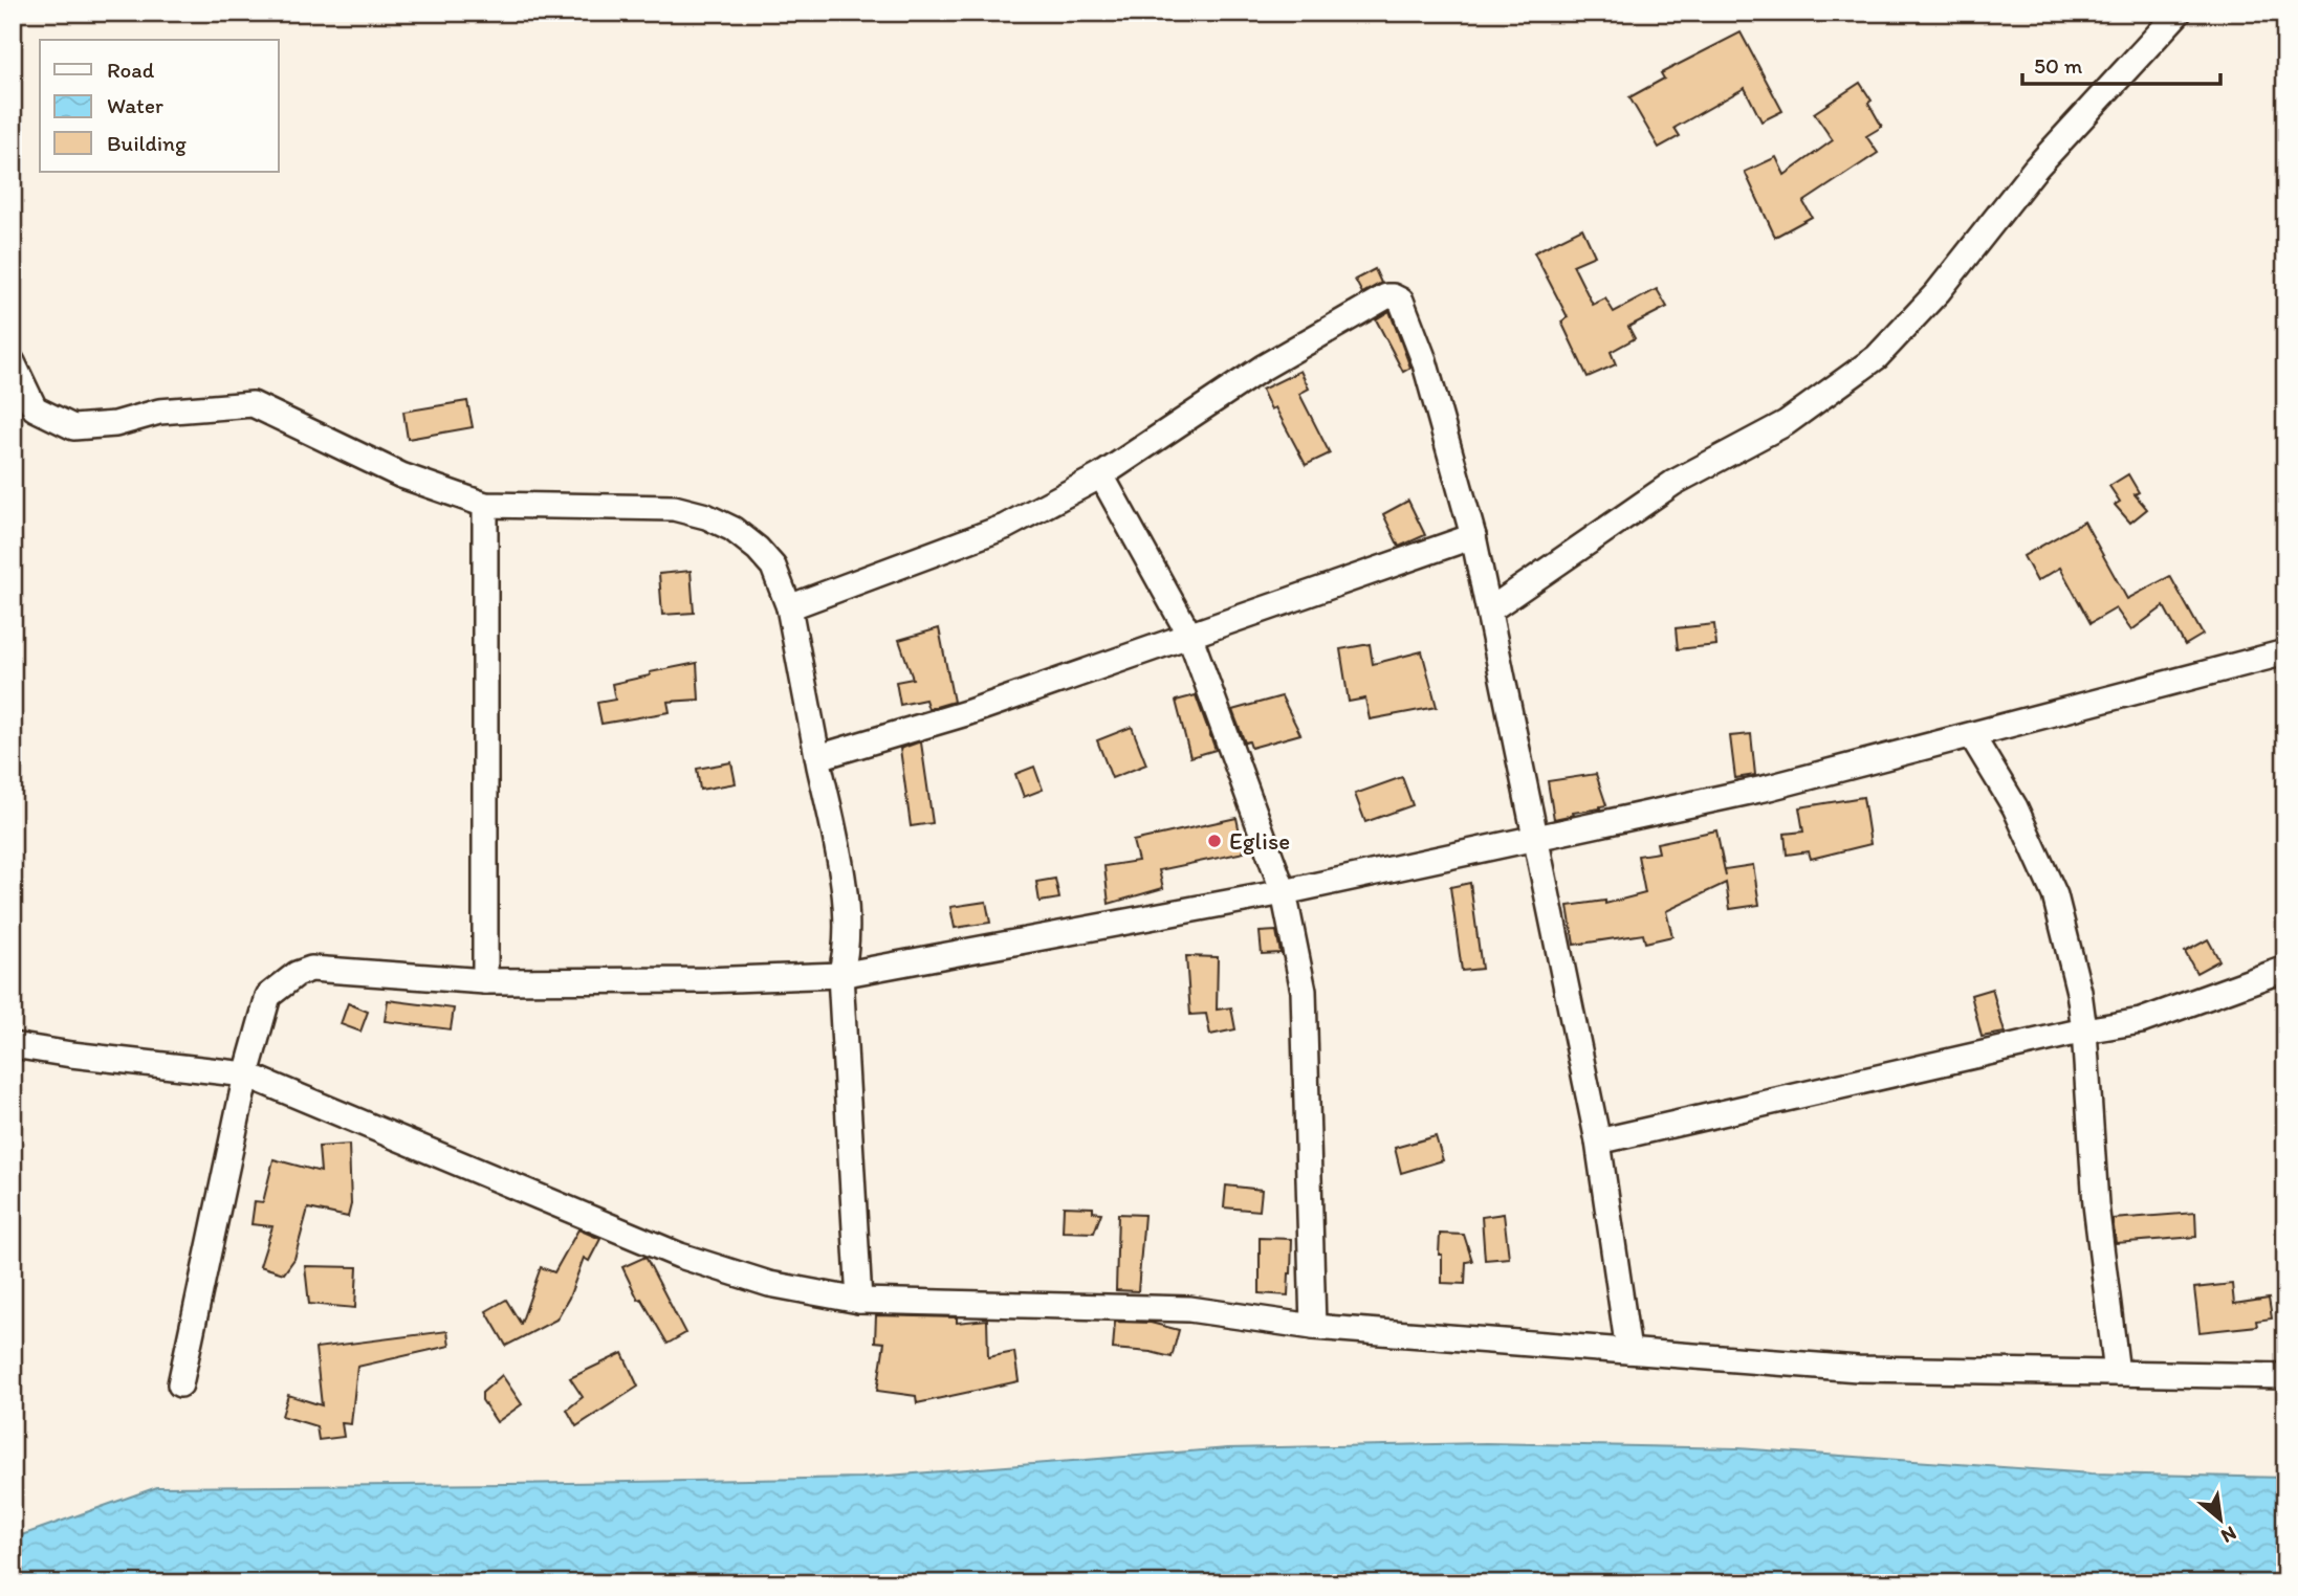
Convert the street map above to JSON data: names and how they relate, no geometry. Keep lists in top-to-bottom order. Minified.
{"places":["Eglise"],"legend":["Road","Water","Building"],"scale_bar":"50 m","north":"bottom right"}
